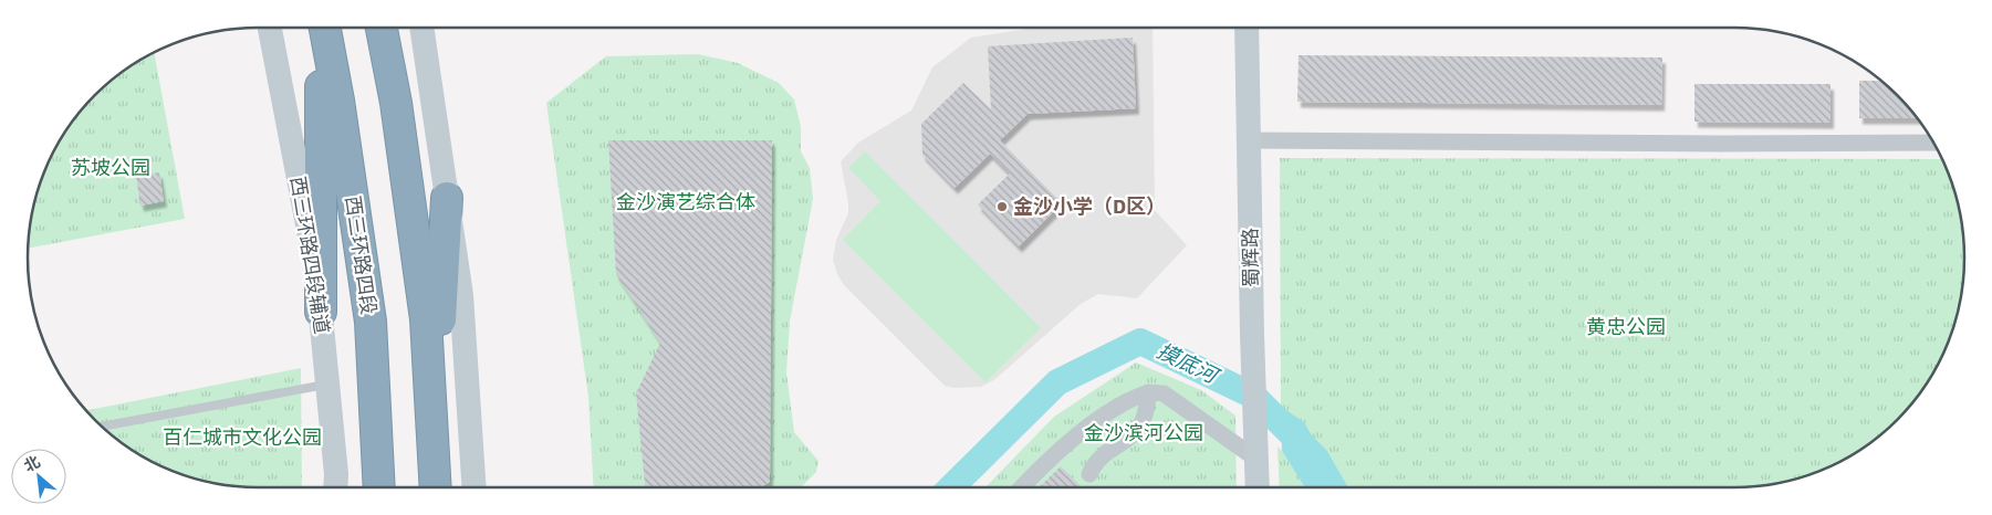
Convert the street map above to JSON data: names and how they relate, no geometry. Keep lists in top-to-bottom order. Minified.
{"streets":{"highway":["西三环路四段"],"main road":["西三环路四段辅道","蜀辉路"]},"water":["摸底河"],"parks":["苏坡公园","金沙演艺综合体","黄忠公园","金沙滨河公园","百仁城市文化公园"],"places":["金沙小学（D区）"],"north":"top left"}
